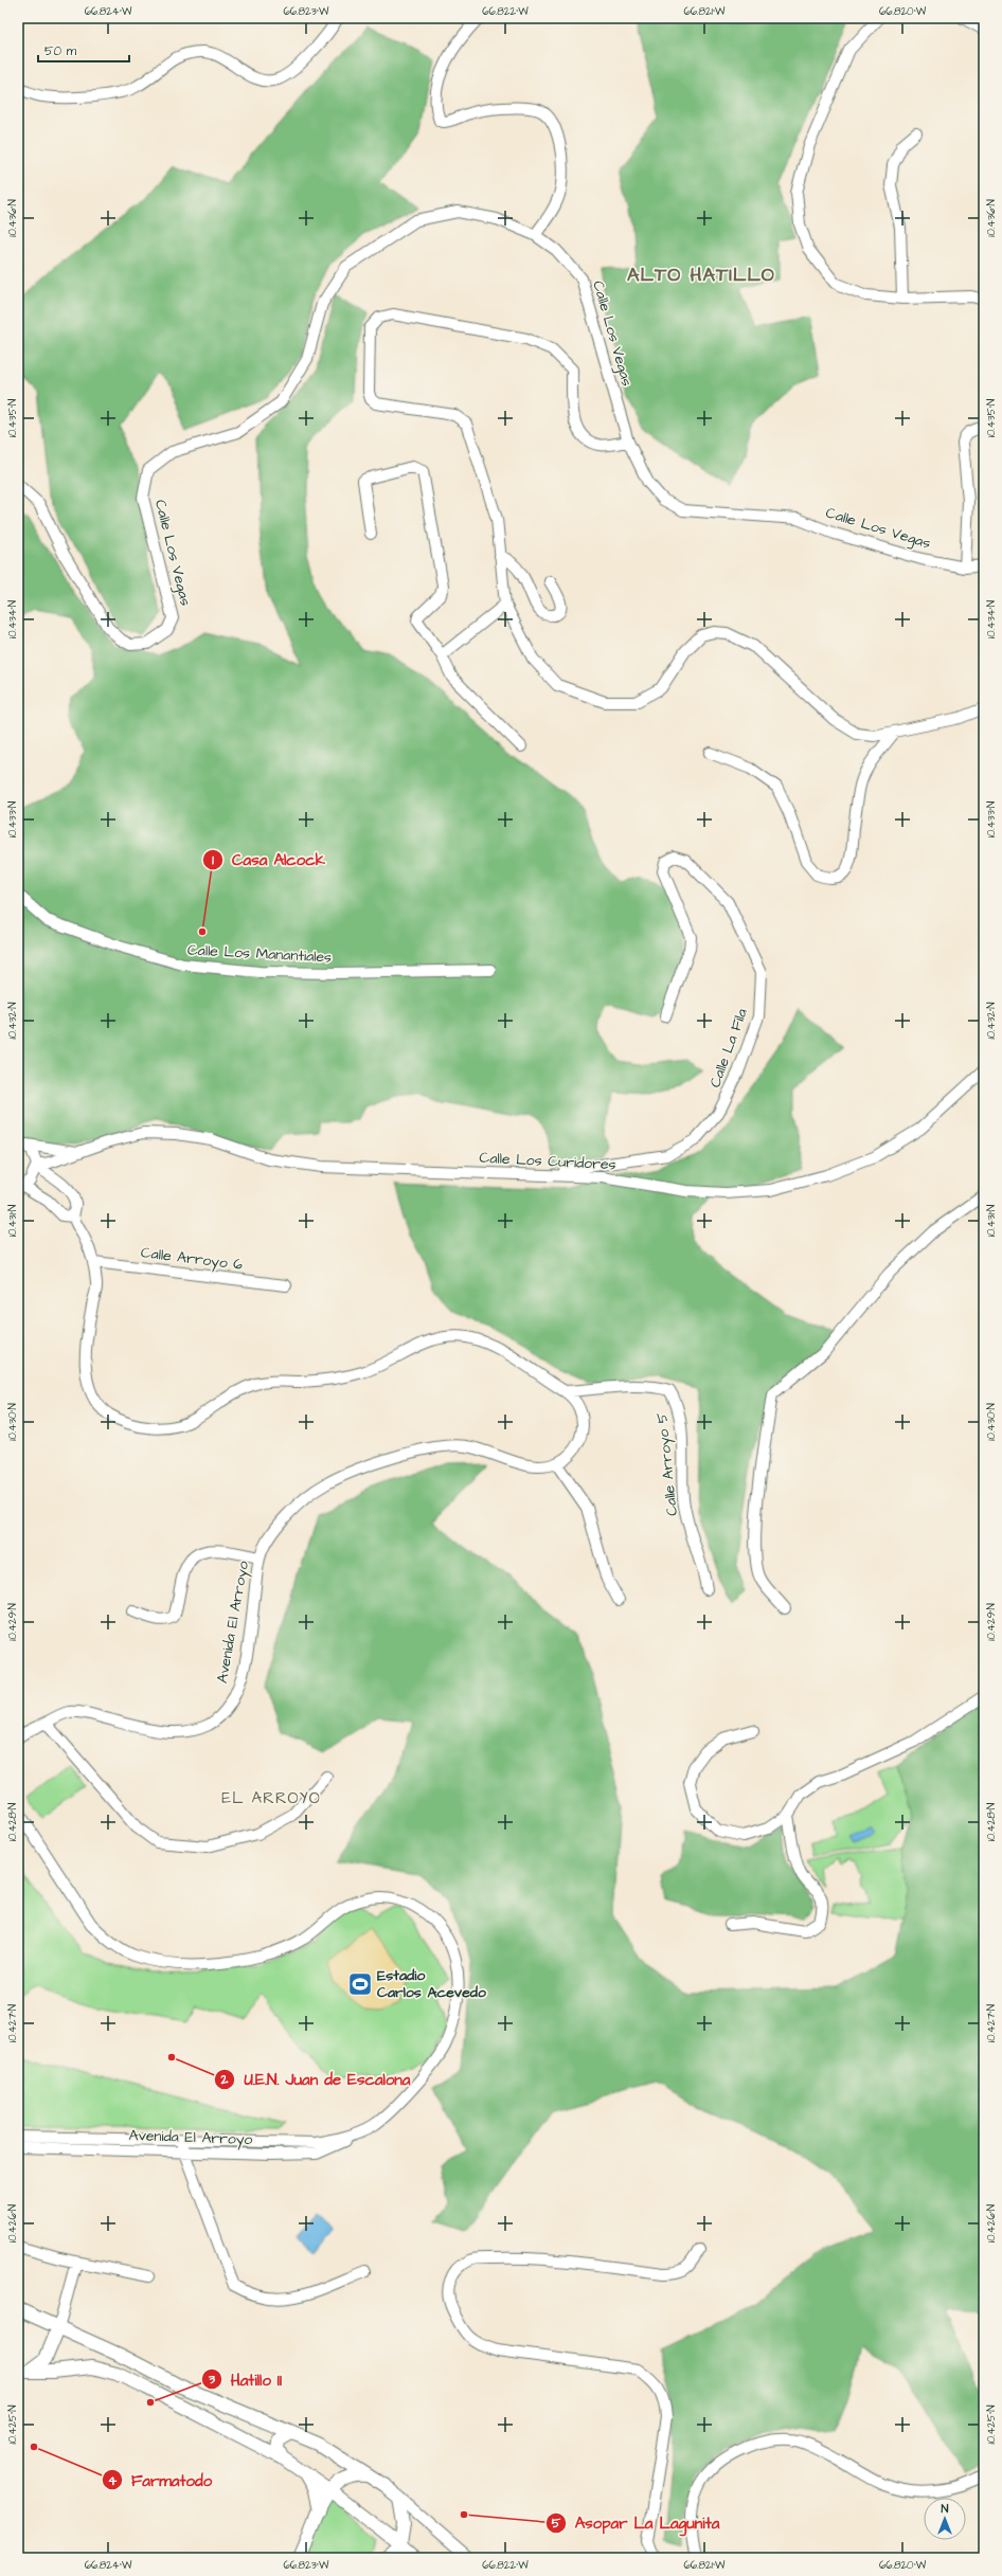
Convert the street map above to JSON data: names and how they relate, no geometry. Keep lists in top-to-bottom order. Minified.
{"streets":{"street":["Calle Los Vegas","Calle Los Manantiales","Calle La Fila","Calle Los Curidores","Calle Arroyo 6","Calle Arroyo 5","Avenida El Arroyo"]},"crossings":[["Calle La Fila","Calle Los Curidores"]],"districts":["ALTO HATILLO","EL ARROYO"],"places":{"other":["Casa Alcock","U.E.N. Juan de Escalona","Hatillo II","Farmatodo","Asopar La Lagunita"],"sports":["Estadio Carlos Acevedo"]},"scale_bar":"50 m","north":"top","coordinates":["66.824°W","66.823°W","66.822°W","66.821°W","66.820°W","10.436°N","10.435°N","10.434°N","10.433°N","10.432°N","10.431°N","10.430°N","10.429°N","10.428°N","10.427°N","10.426°N","10.425°N"]}
